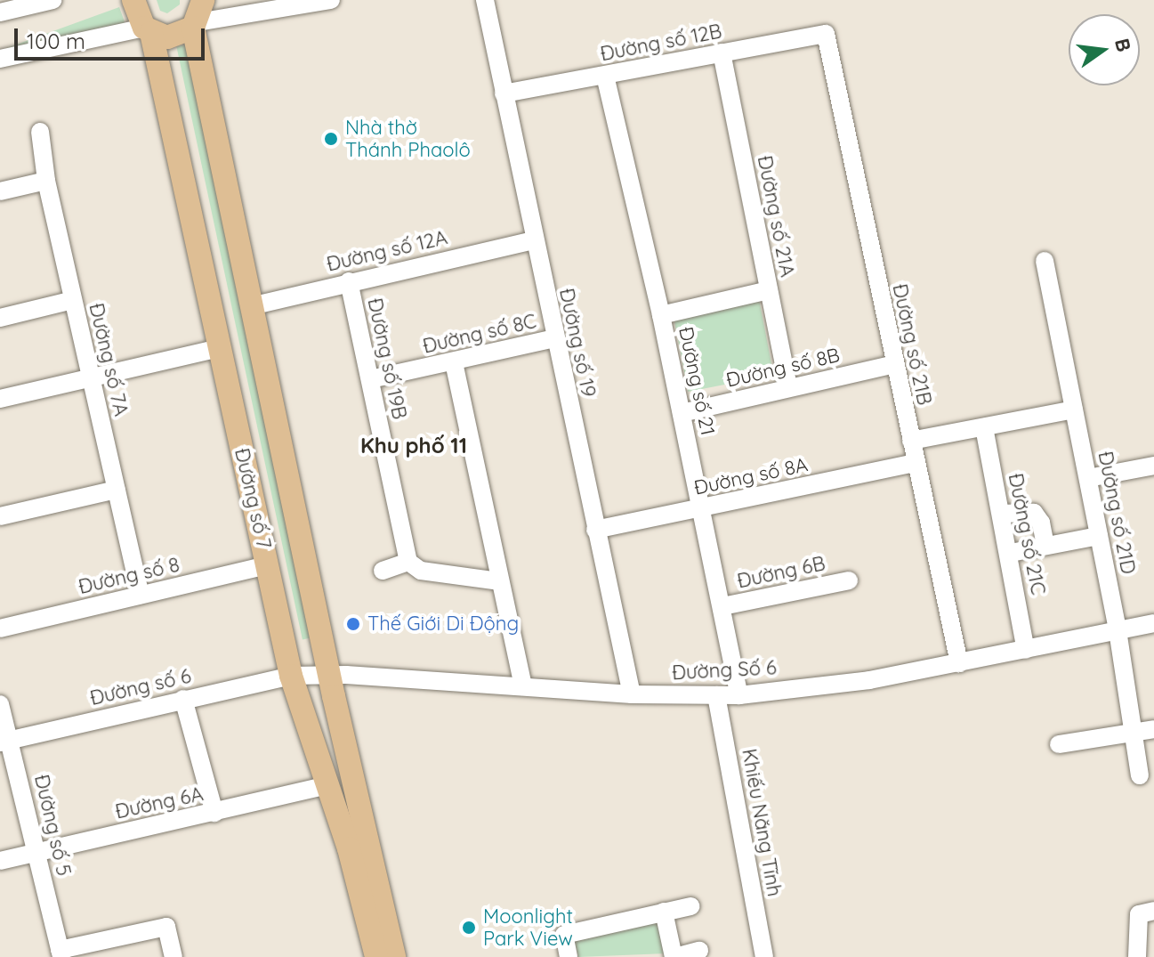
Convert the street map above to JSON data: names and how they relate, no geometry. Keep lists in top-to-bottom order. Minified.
{"streets":{"main road":["Đường số 7"],"street":["Đường số 12B","Đường số 21A","Đường số 12A","Đường số 8C","Đường số 19","Đường số 21B","Đường số 19B","Đường số 7A","Đường số 8B","Đường số 21","Đường số 8A","Đường số 21D","Đường số 21C","Đường 6B","Đường số 8","Đường Số 6","Đường số 6","Đường 6A","Khiếu Năng Tĩnh","Đường số 5"]},"crossings":[["Đường số 12B","Đường số 21A"],["Đường số 12B","Đường số 19"],["Đường số 12B","Đường số 21B"],["Đường số 12B","Đường số 21"],["Đường số 21A","Đường số 8B"],["Đường số 12A","Đường số 19"],["Đường số 12A","Đường số 19B"],["Đường số 12A","Đường số 7"],["Đường số 8C","Đường số 19"],["Đường số 8C","Đường số 19B"],["Đường số 19","Đường số 8A"],["Đường số 19","Đường Số 6"],["Đường số 21B","Đường số 8B"],["Đường số 21B","Đường số 8A"],["Đường số 21B","Đường Số 6"],["Đường số 7A","Đường số 8"],["Đường số 8B","Đường số 21"],["Đường số 21","Đường số 8A"],["Đường số 21","Đường 6B"],["Đường số 21","Đường Số 6"],["Đường số 7","Đường số 8"],["Đường số 7","Đường Số 6"],["Đường số 7","Đường số 6"],["Đường số 7","Đường 6A"],["Đường số 21D","Đường Số 6"],["Đường số 21C","Đường Số 6"],["Đường Số 6","Đường số 6"],["Đường Số 6","Khiếu Năng Tĩnh"],["Đường số 6","Đường số 5"],["Đường 6A","Đường số 5"]],"districts":["Khu phố 11"],"places":["Nhà thờ Thánh Phaolô","Thế Giới Di Động","Moonlight Park View"],"scale_bar":"100 m","north":"right"}
